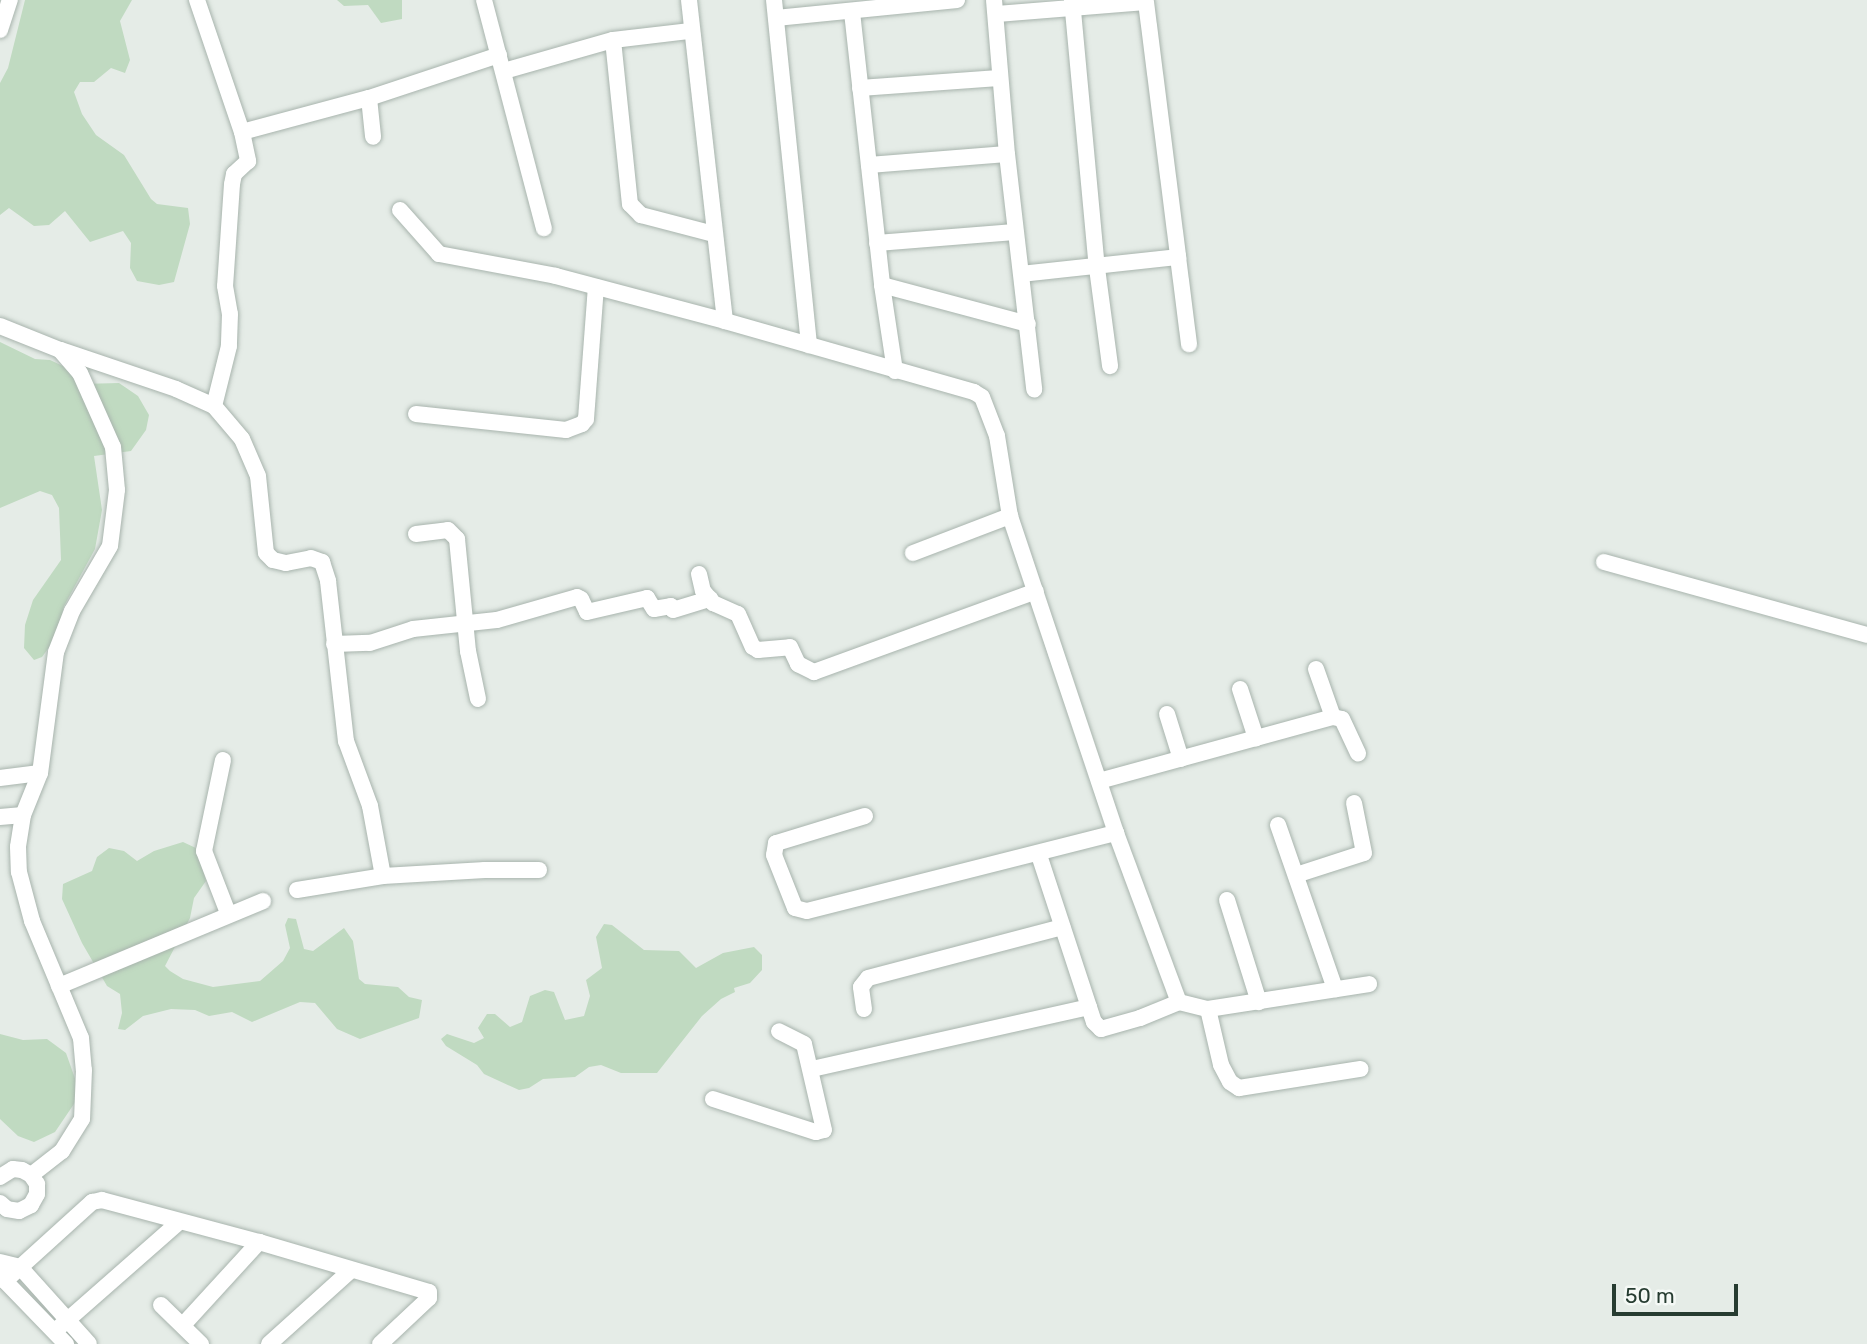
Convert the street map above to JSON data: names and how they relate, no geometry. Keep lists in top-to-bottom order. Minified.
{"scale_bar":"50 m"}
